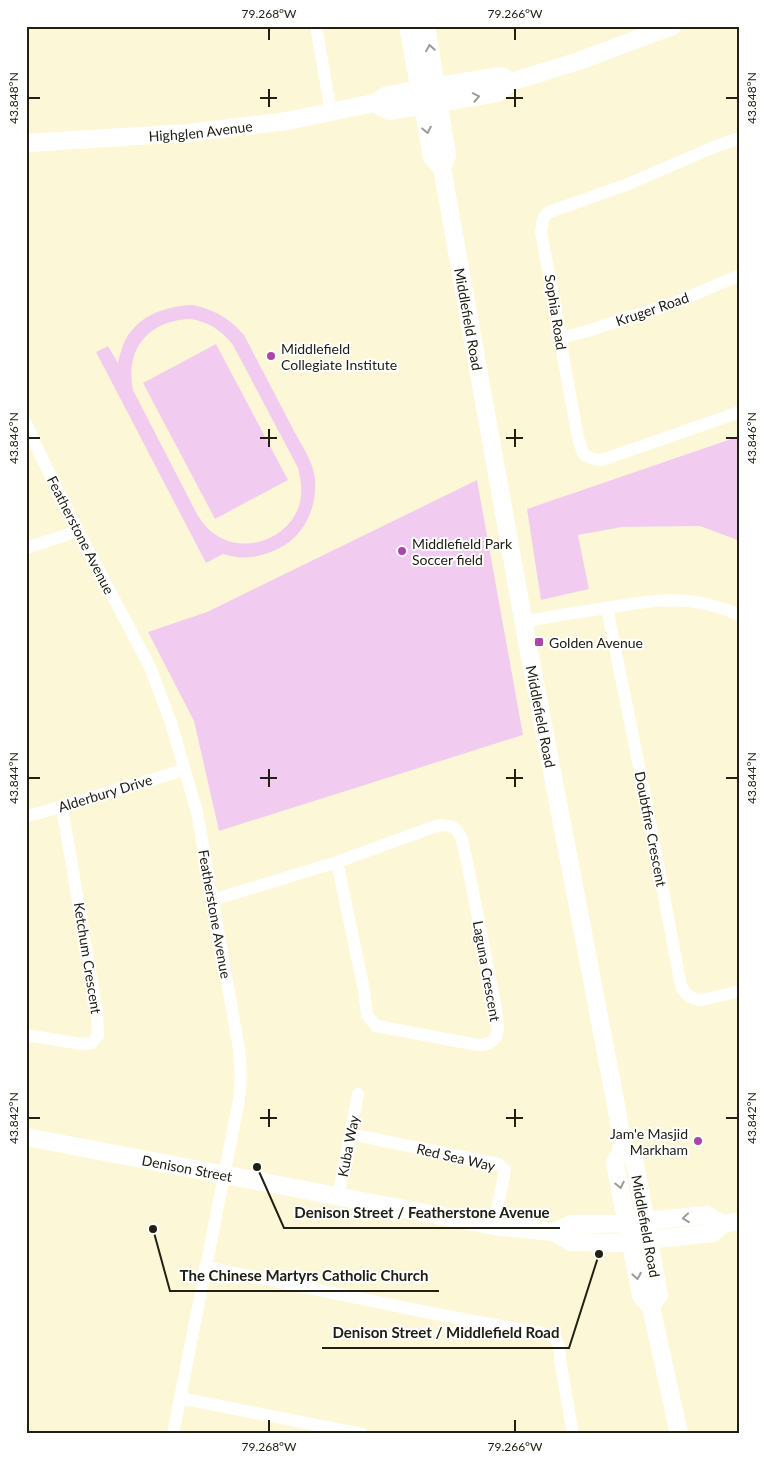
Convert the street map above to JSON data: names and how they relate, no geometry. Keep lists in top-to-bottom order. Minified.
{"streets":{"main road":["Highglen Avenue","Middlefield Road","Denison Street"],"street":["Kruger Road","Sophia Road","Featherstone Avenue","Alderbury Drive","Doubtfire Crescent","Ketchum Crescent","Laguna Crescent","Kuba Way","Red Sea Way"]},"crossings":[["Highglen Avenue","Middlefield Road"],["Kruger Road","Sophia Road"],["Middlefield Road","Denison Street"],["Featherstone Avenue","Alderbury Drive"],["Featherstone Avenue","Laguna Crescent"],["Featherstone Avenue","Denison Street"],["Alderbury Drive","Ketchum Crescent"],["Kuba Way","Red Sea Way"],["Kuba Way","Denison Street"],["Red Sea Way","Denison Street"]],"places":{"other":["Middlefield Collegiate Institute","Middlefield Park Soccer field","Jam'e Masjid Markham","Denison Street / Featherstone Avenue","The Chinese Martyrs Catholic Church","Denison Street / Middlefield Road"],"transit":["Golden Avenue"]},"coordinates":["79.268°W","79.266°W","43.848°N","43.846°N","43.844°N","43.842°N"]}
